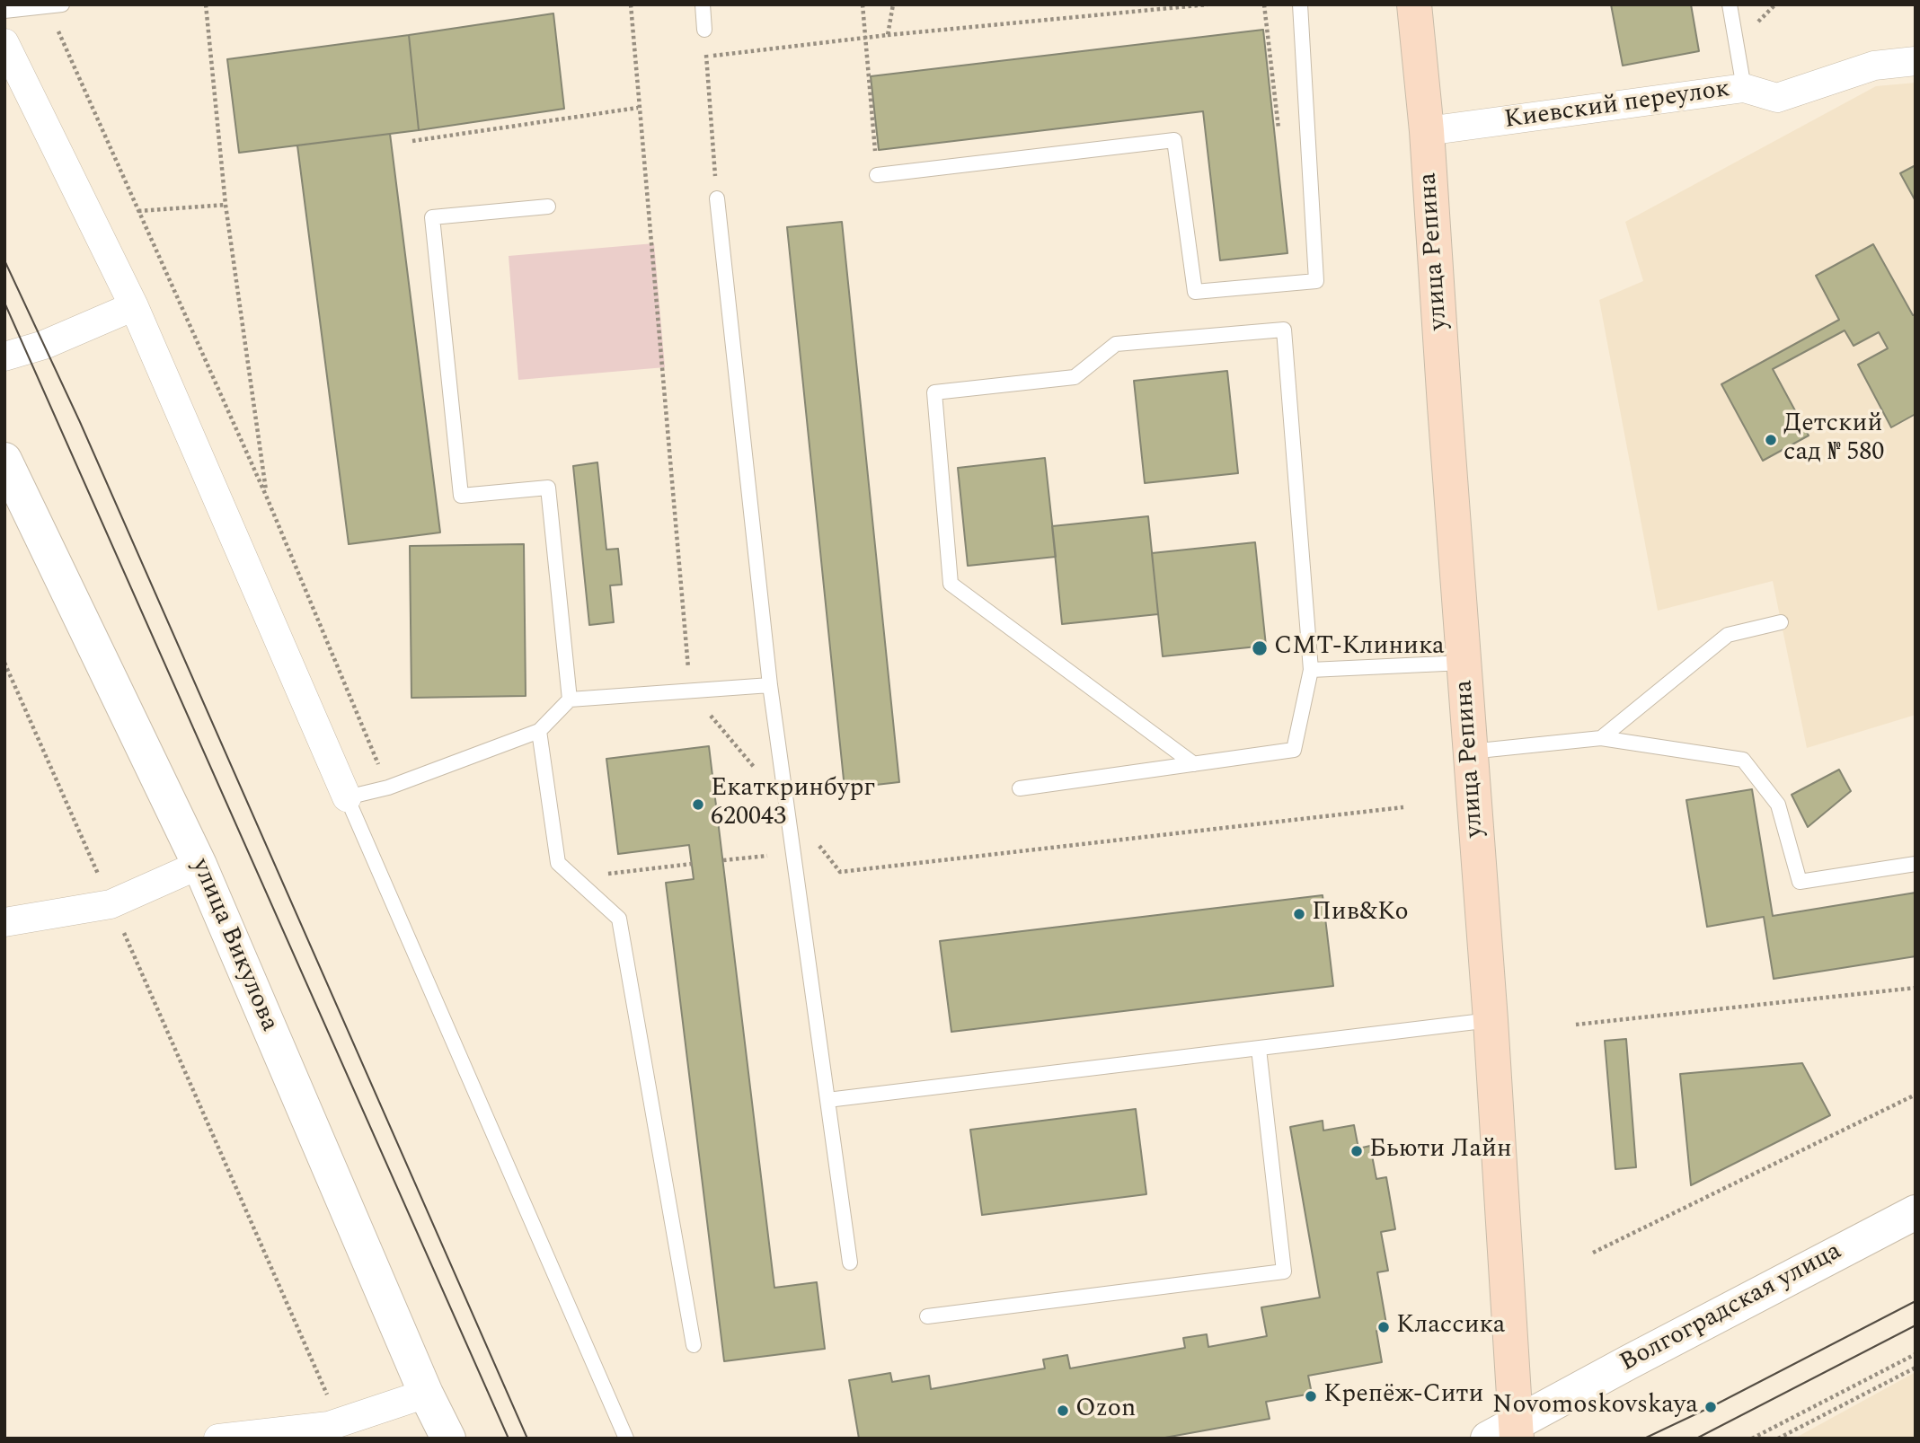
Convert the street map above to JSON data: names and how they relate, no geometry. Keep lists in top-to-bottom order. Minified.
{"streets":{"main road":["улица Репина"],"street":["Киевский переулок","улица Викулова","Волгоградская улица"]},"crossings":[["Киевский переулок","улица Репина"],["улица Репина","Волгоградская улица"]],"places":["Детский сад № 580","СМТ-Клиника","Екаткринбург 620043","Пив&Ко","Бьюти Лайн","Классика","Крепёж-Сити","Novomoskovskaya","Ozon"]}
